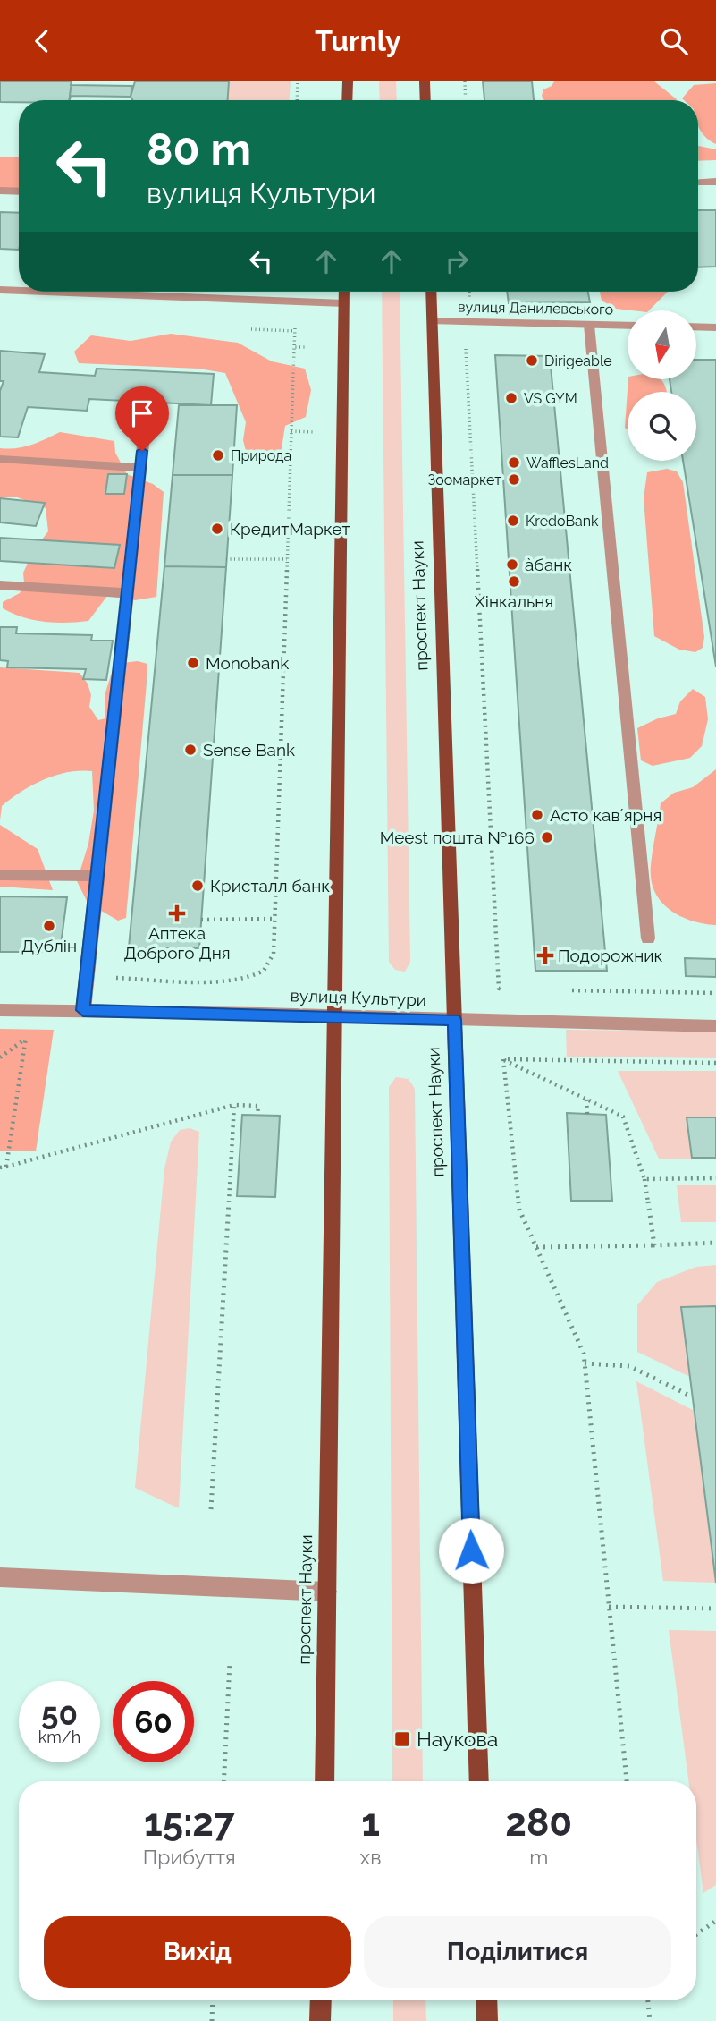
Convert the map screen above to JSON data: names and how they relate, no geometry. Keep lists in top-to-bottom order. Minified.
{"streets":{"main road":["проспект Науки"],"street":["вулиця Данилевського","вулиця Культури"]},"crossings":[["вулиця Данилевського","проспект Науки"],["проспект Науки","вулиця Культури"]],"places":{"other":["Dirigeable","VS GYM","Природа","WafflesLand","Зоомаркет","KredoBank","КредитМаркет","а̀банк","Хінкальня","Monobank","Sense Bank","Асто кавʼярня","Meest пошта №166","Кристалл банк","Дублін"],"health":["Аптека Доброго Дня","Подорожник"],"transit":["Наукова"]},"north":"bottom","page":{"header":"Turnly","turn":["80 m","вулиця Культури"],"speed":"50 km/h","limit":"60","eta":["15:27","Прибуття","1","хв","280","m"],"buttons":["Вихід","Поділитися"]}}
